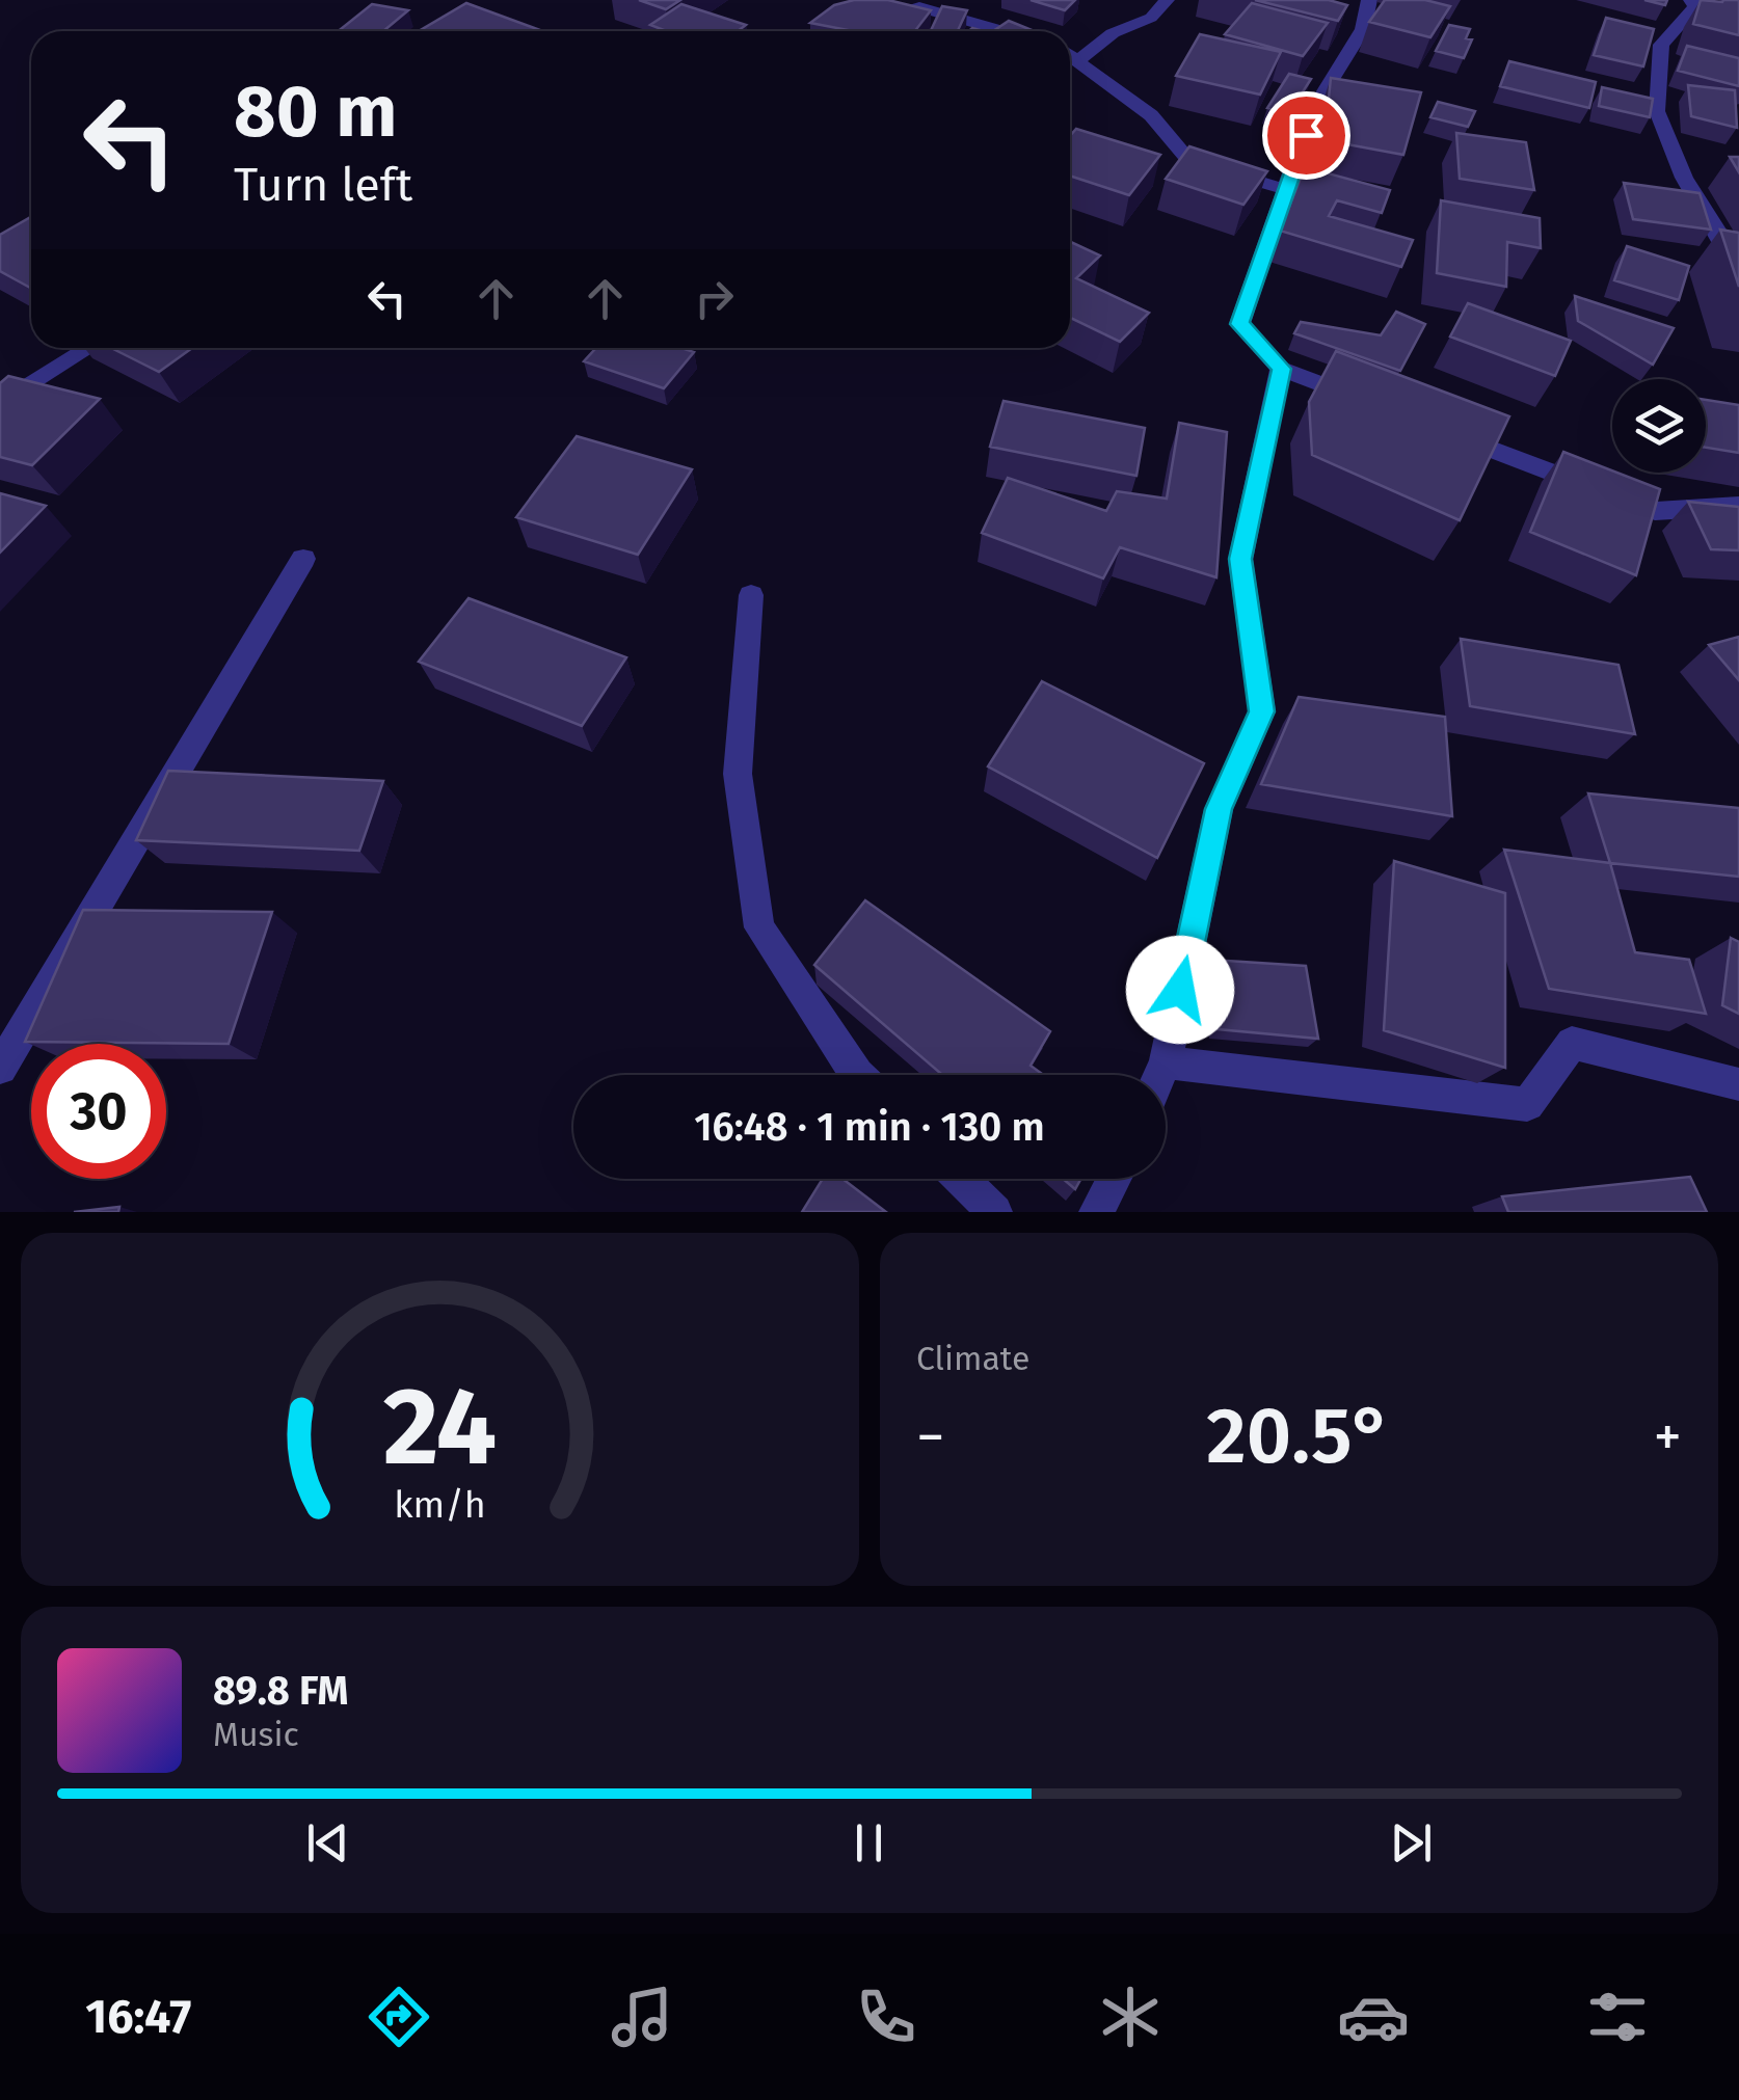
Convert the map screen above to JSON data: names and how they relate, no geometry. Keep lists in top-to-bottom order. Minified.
{"page":{"turn":["80 m","Turn left"],"limit":"30","trip":"16:48 · 1 min · 130 m","tile":"Climate","heat":["−","20.5°","+"],"song":["89.8 FM","Music"],"tabs":"16:47","gauge":["24","km/h"]}}
